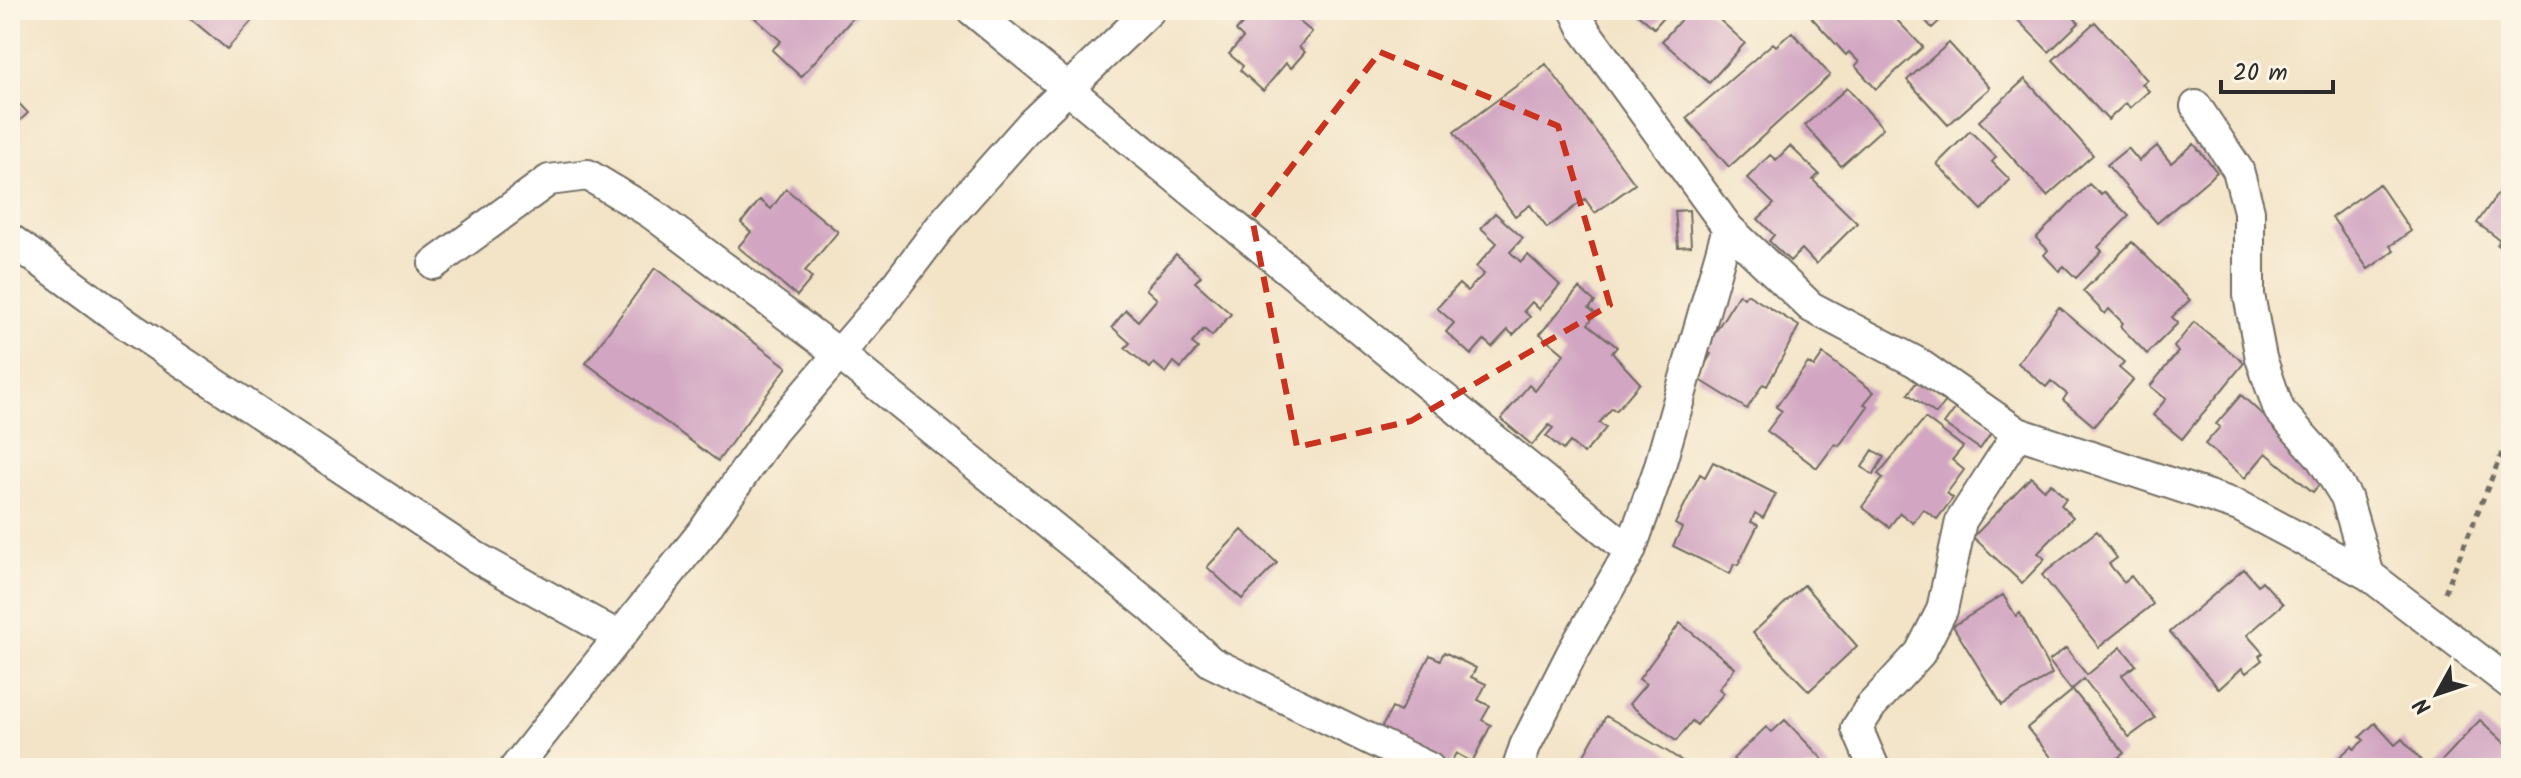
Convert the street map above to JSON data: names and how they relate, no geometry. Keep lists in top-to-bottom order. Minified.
{"scale_bar":"20 m","north":"bottom left"}
